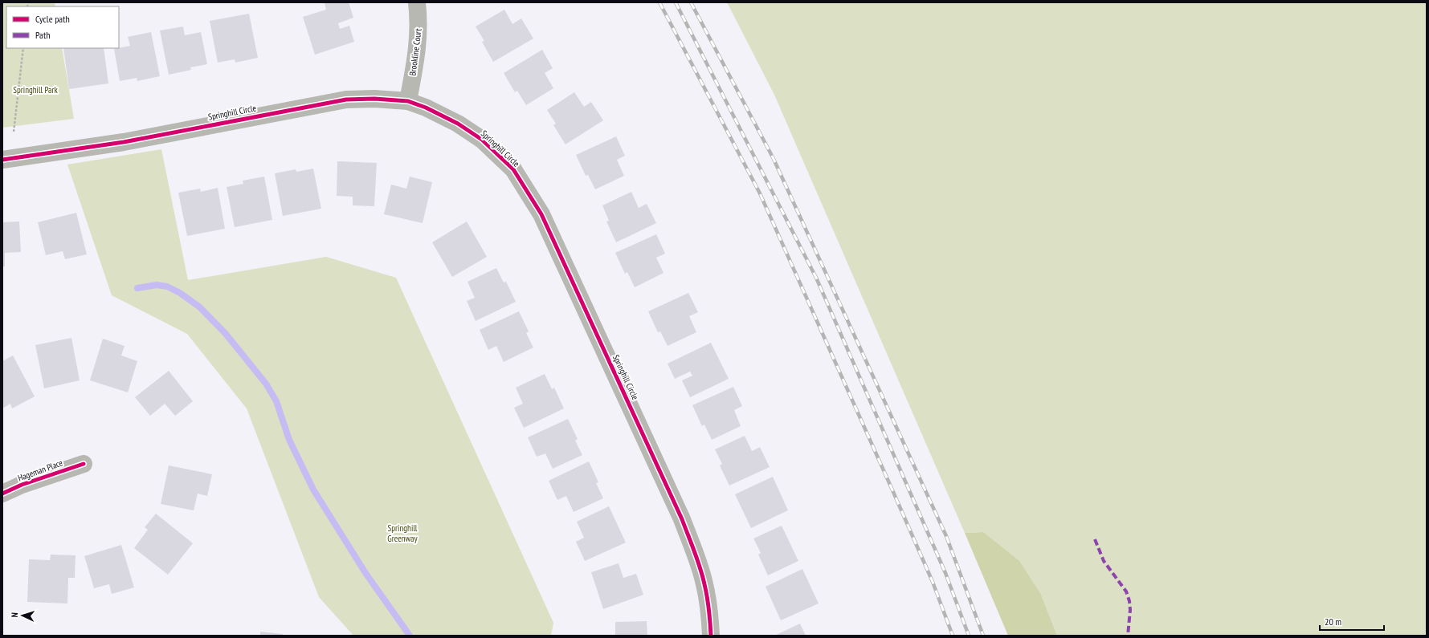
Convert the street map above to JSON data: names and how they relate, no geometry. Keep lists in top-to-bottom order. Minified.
{"streets":{"street":["Brookline Court","Springhill Circle","Hageman Place"]},"crossings":[["Brookline Court","Springhill Circle"]],"parks":["Springhill Park","Springhill Greenway"],"legend":["Cycle path","Path"],"scale_bar":"20 m","north":"left"}
